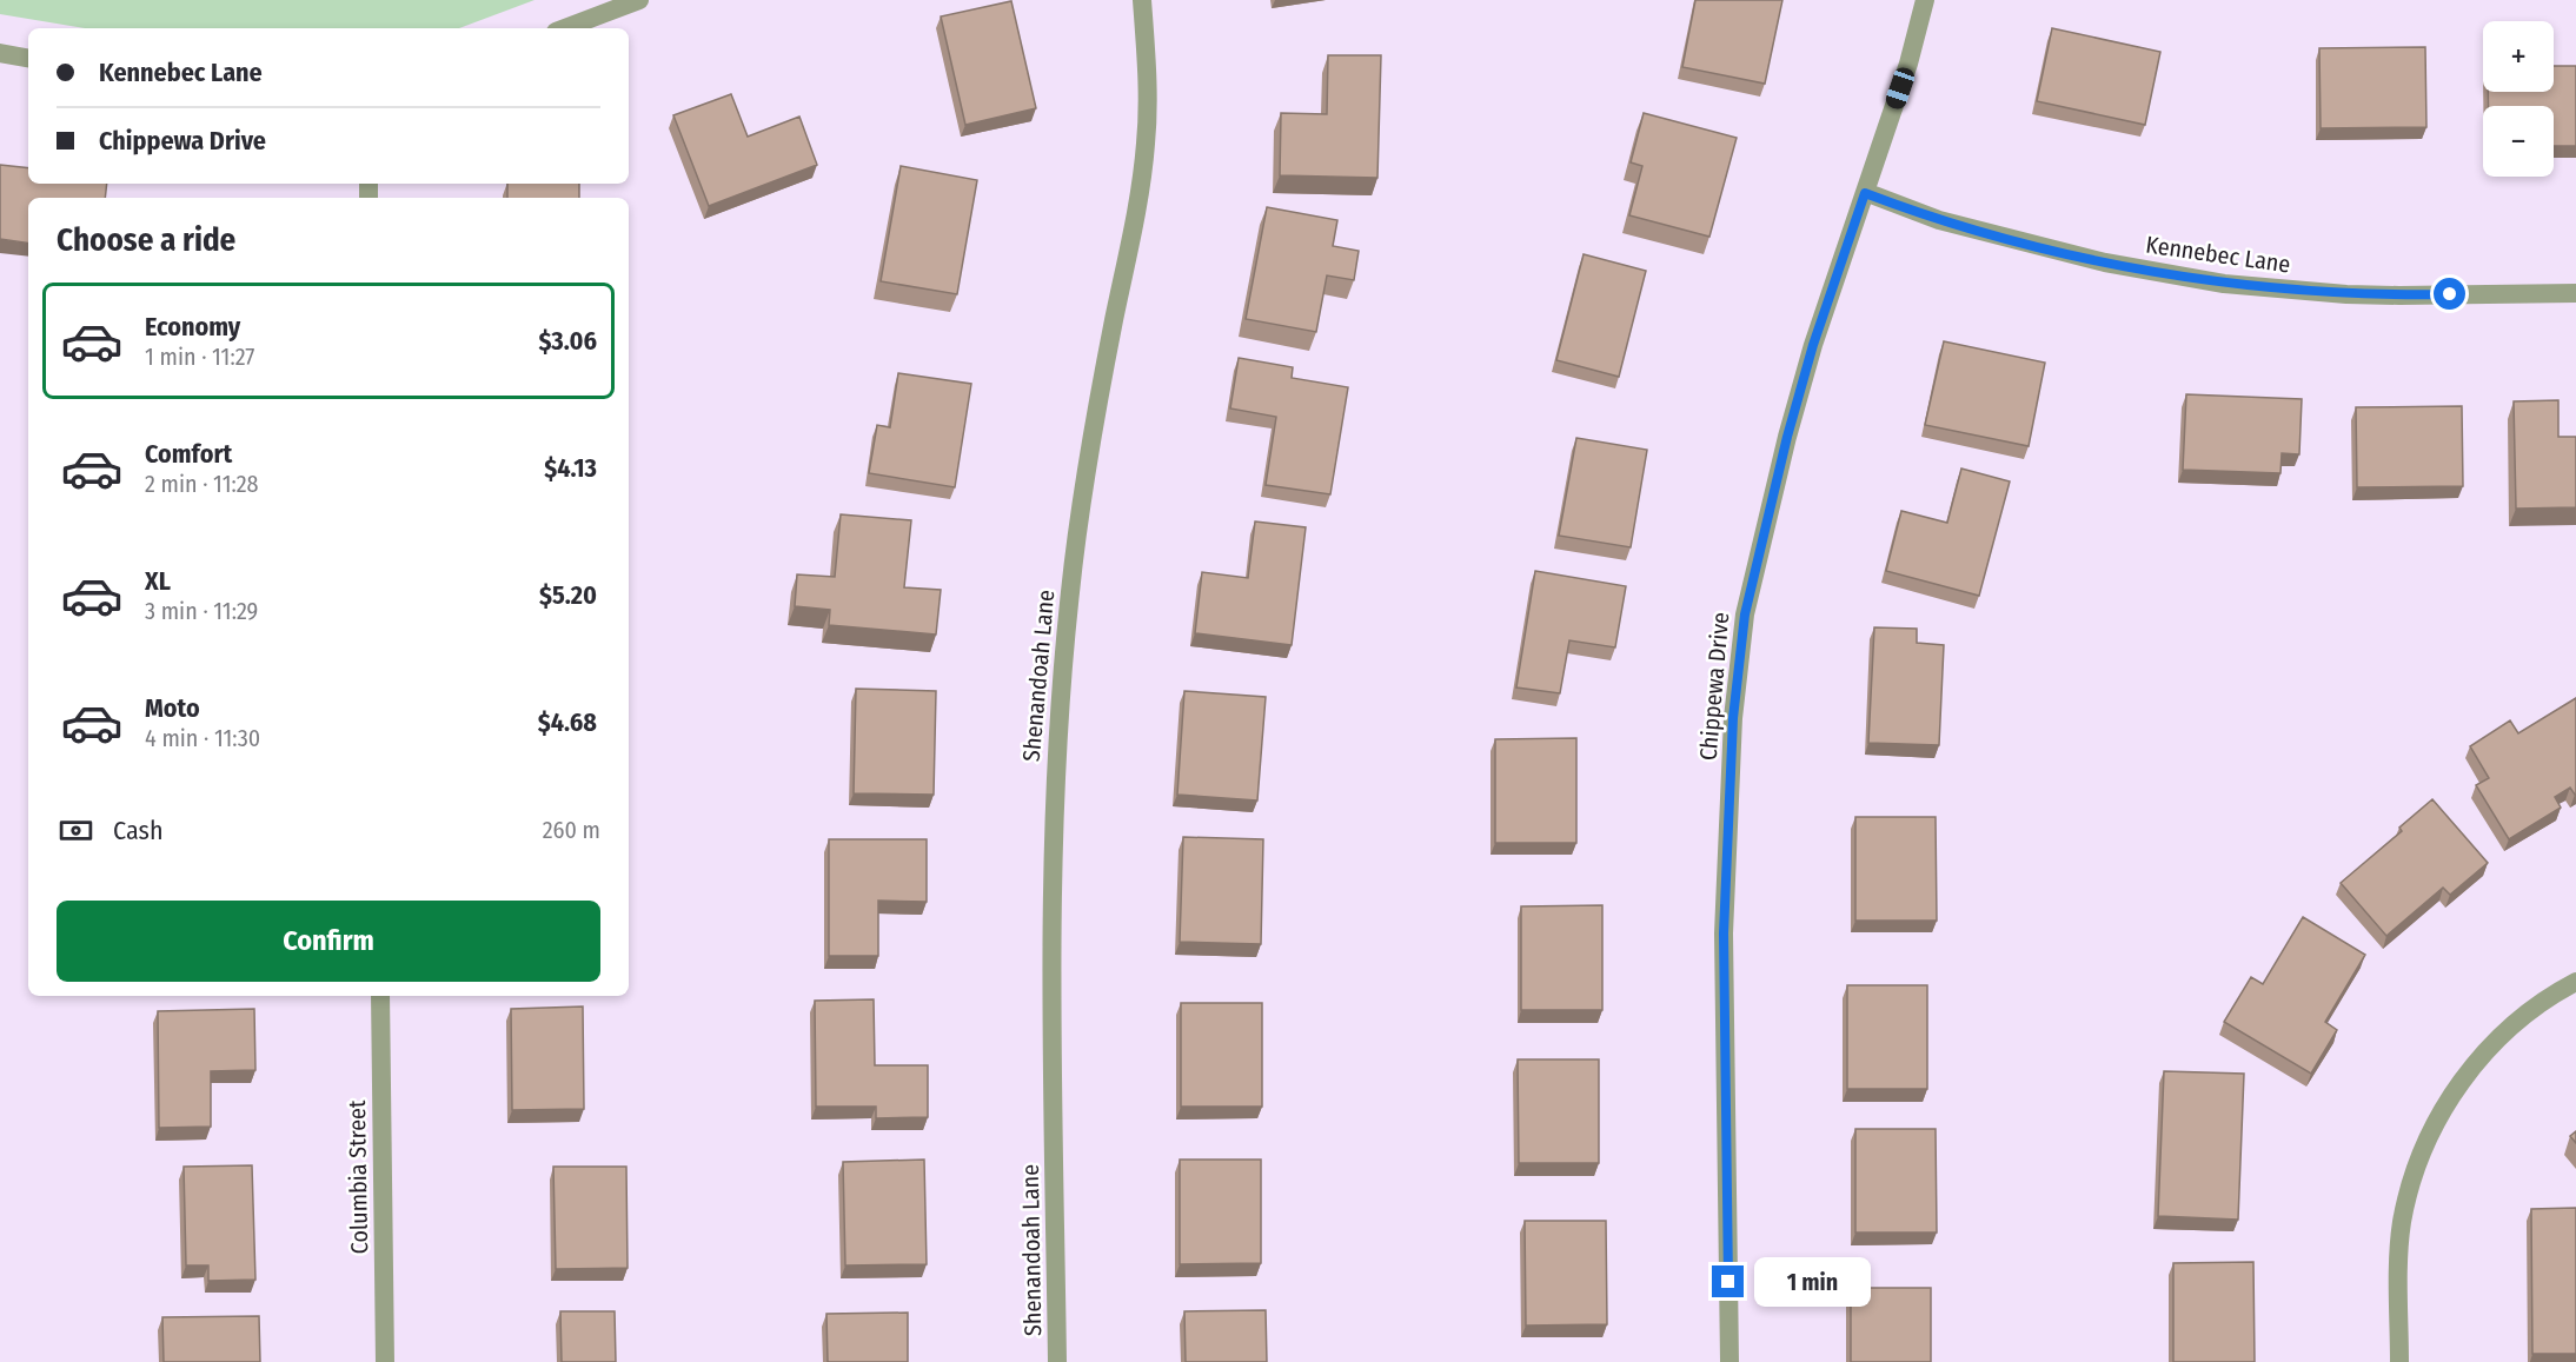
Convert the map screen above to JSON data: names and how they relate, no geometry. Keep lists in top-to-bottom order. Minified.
{"streets":{"street":["Kennebec Lane","Shenandoah Lane","Chippewa Drive","Columbia Street"]},"crossings":[["Kennebec Lane","Chippewa Drive"]],"page":{"map_buttons":["+","−"],"banner":["Kennebec Lane","Chippewa Drive"],"heading":"Choose a ride","list":[{"name":"Economy","note":"1 min · 11:27","value":"$3.06"},{"name":"Comfort","note":"2 min · 11:28","value":"$4.13"},{"name":"XL","note":"3 min · 11:29","value":"$5.20"},{"name":"Moto","note":"4 min · 11:30","value":"$4.68"}],"pay":["Cash","260 m"],"buttons":"Confirm","bubble":"1 min"}}
